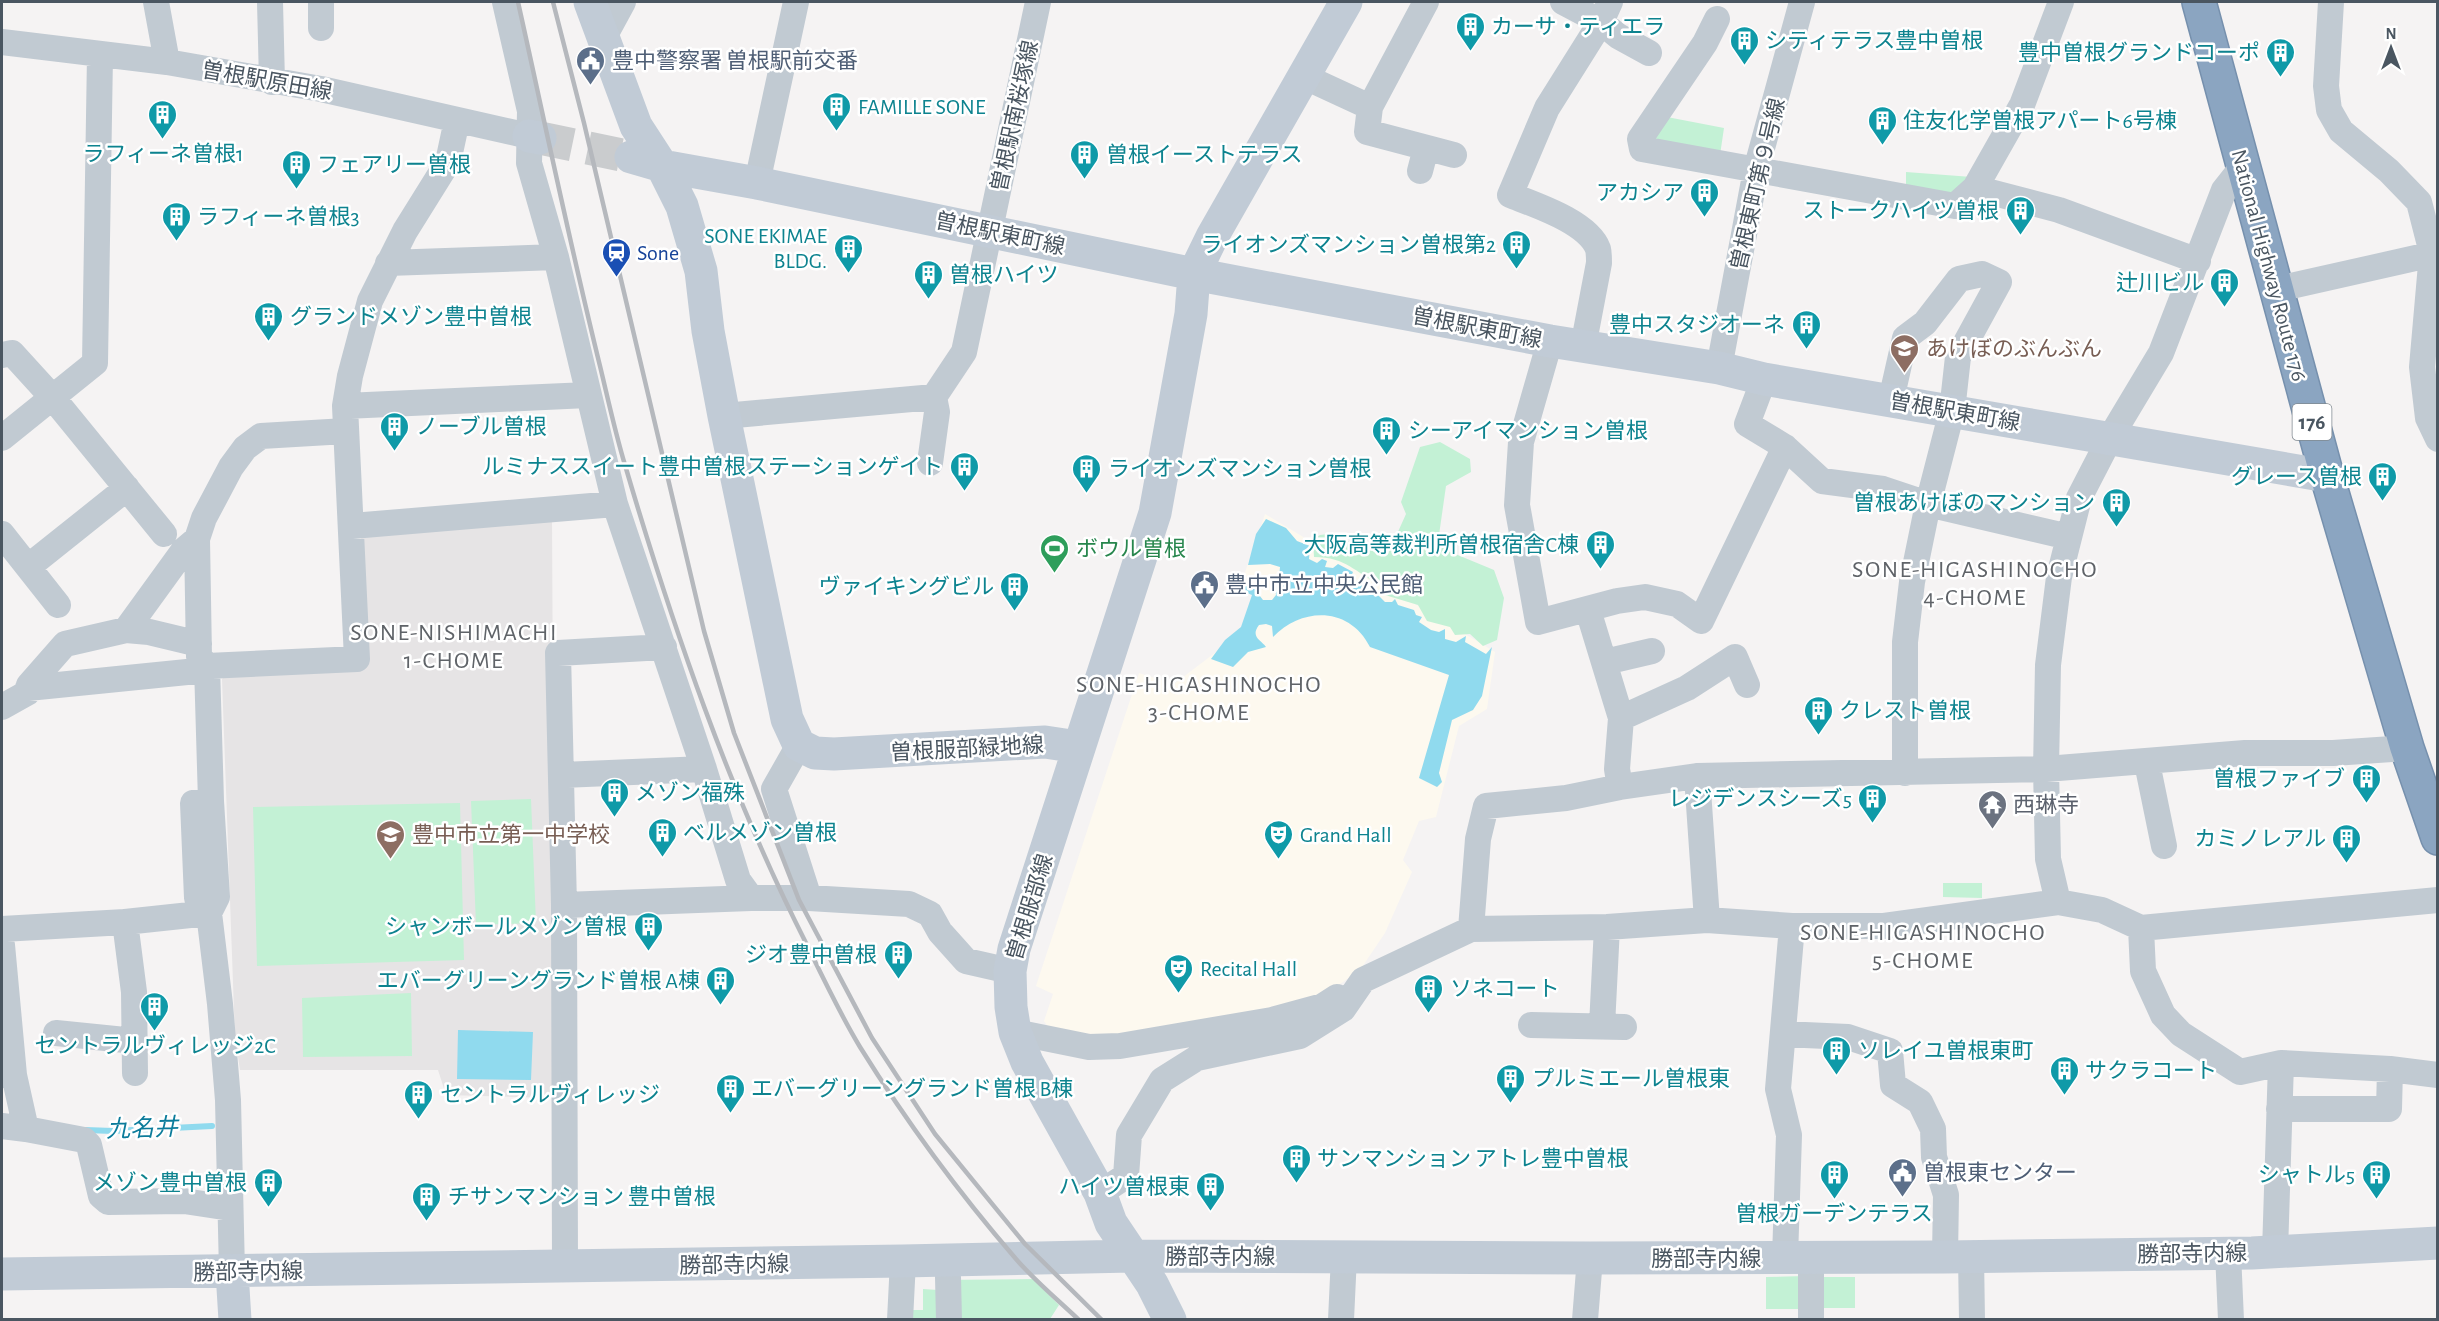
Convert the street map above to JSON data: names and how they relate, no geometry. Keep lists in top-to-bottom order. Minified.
{"streets":{"highway":["National Highway Route 176","176"],"street":["曽根駅原田線","曽根駅南桜塚線","曽根東町第９号線","曽根駅東町線","曽根服部緑地線","曽根服部線","勝部寺内線"]},"crossings":[["曽根駅南桜塚線","曽根駅東町線"],["曽根東町第９号線","曽根駅東町線"],["曽根駅東町線","National Highway Route 176"],["曽根服部緑地線","曽根服部線"],["曽根服部線","勝部寺内線"]],"districts":["SONE-HIGASHINOCHO 4-CHOME","SONE-NISHIMACHI 1-CHOME","SONE-HIGASHINOCHO 3-CHOME","SONE-HIGASHINOCHO 5-CHOME"],"water":["九名井"],"places":{"building":["カーサ・ティエラ","シティテラス豊中曽根","豊中曽根グランドコーポ","FAMILLE SONE","ラフィーネ曽根1","住友化学曽根アパート6号棟","曽根イーストテラス","フェアリー曽根","アカシア","ストークハイツ曽根","ラフィーネ曽根3","ライオンズマンション曽根第2","SONE EKIMAE BLDG.","曽根ハイツ","辻川ビル","グランドメゾン豊中曽根","豊中スタジオーネ","ノーブル曽根","シーアイマンション曽根","ルミナススイート豊中曽根ステーションゲイト","ライオンズマンション曽根","グレース曽根","曽根あけぼのマンション","大阪高等裁判所曽根宿舎C棟","ヴァイキングビル","クレスト曽根","曽根ファイブ","メゾン福殊","レジデンスシーズ5","ベルメゾン曽根","カミノレアル","シャンボールメゾン曽根","ジオ豊中曽根","エバーグリーングランド曽根 A棟","ソネコート","セントラルヴィレッジ2C","ソレイユ曽根東町","サクラコート","プルミエール曽根東","エバーグリーングランド曽根 B棟","セントラルヴィレッジ","サンマンション アトレ豊中曽根","曽根ガーデンテラス","シャトル5","メゾン豊中曽根","ハイツ曽根東","チサンマンション 豊中曽根"],"public building":["豊中警察署 曽根駅前交番","豊中市立中央公民館","曽根東センター"],"station":["Sone"],"school or university":["あけぼのぶんぶん","豊中市立第一中学校"],"sports":["ボウル曽根"],"temple":["西琳寺"],"theatre":["Grand Hall","Recital Hall"]},"north":"top"}
